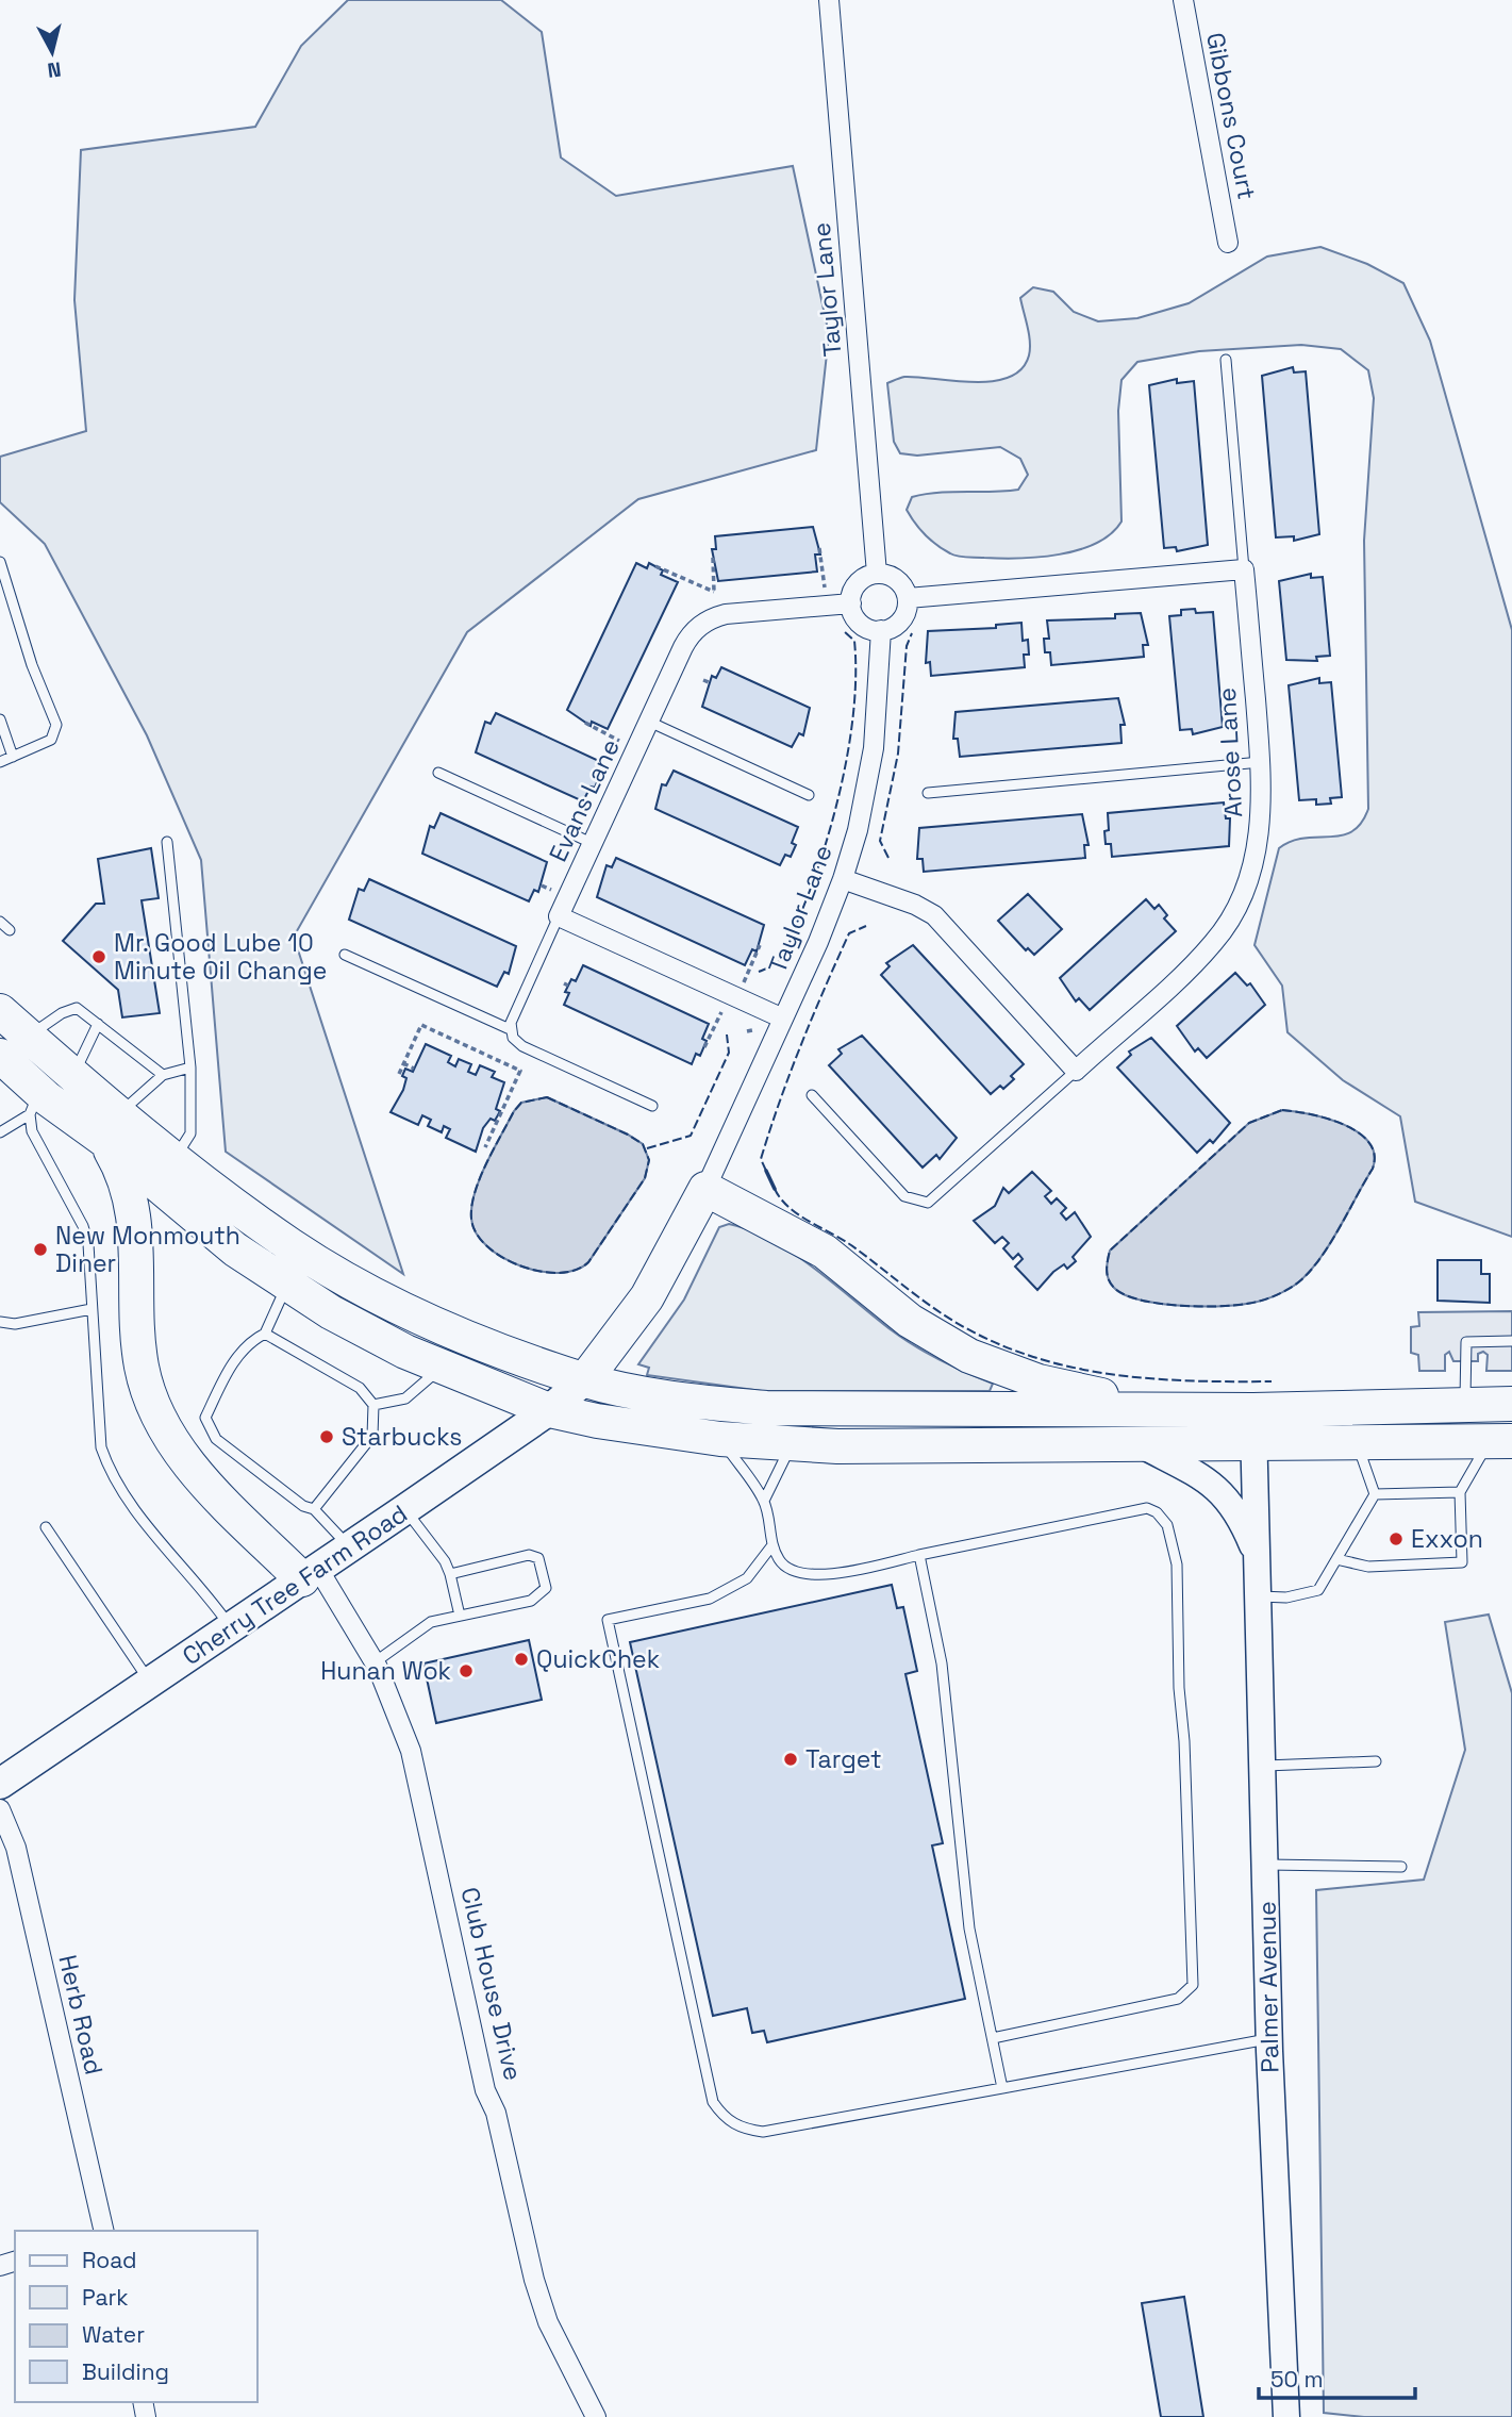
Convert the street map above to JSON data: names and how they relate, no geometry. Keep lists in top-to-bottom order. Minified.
{"streets":{"main road":["Cherry Tree Farm Road"],"street":["Gibbons Court","Taylor Lane","Arose Lane","Evans Lane","Club House Drive","Palmer Avenue","Herb Road"]},"crossings":[["Taylor Lane","Evans Lane"],["Cherry Tree Farm Road","Club House Drive"]],"places":["Mr. Good Lube 10 Minute Oil Change","New Monmouth Diner","Starbucks","Exxon","QuickChek","Hunan Wok","Target"],"legend":["Road","Park","Water","Building"],"scale_bar":"50 m","north":"bottom"}
